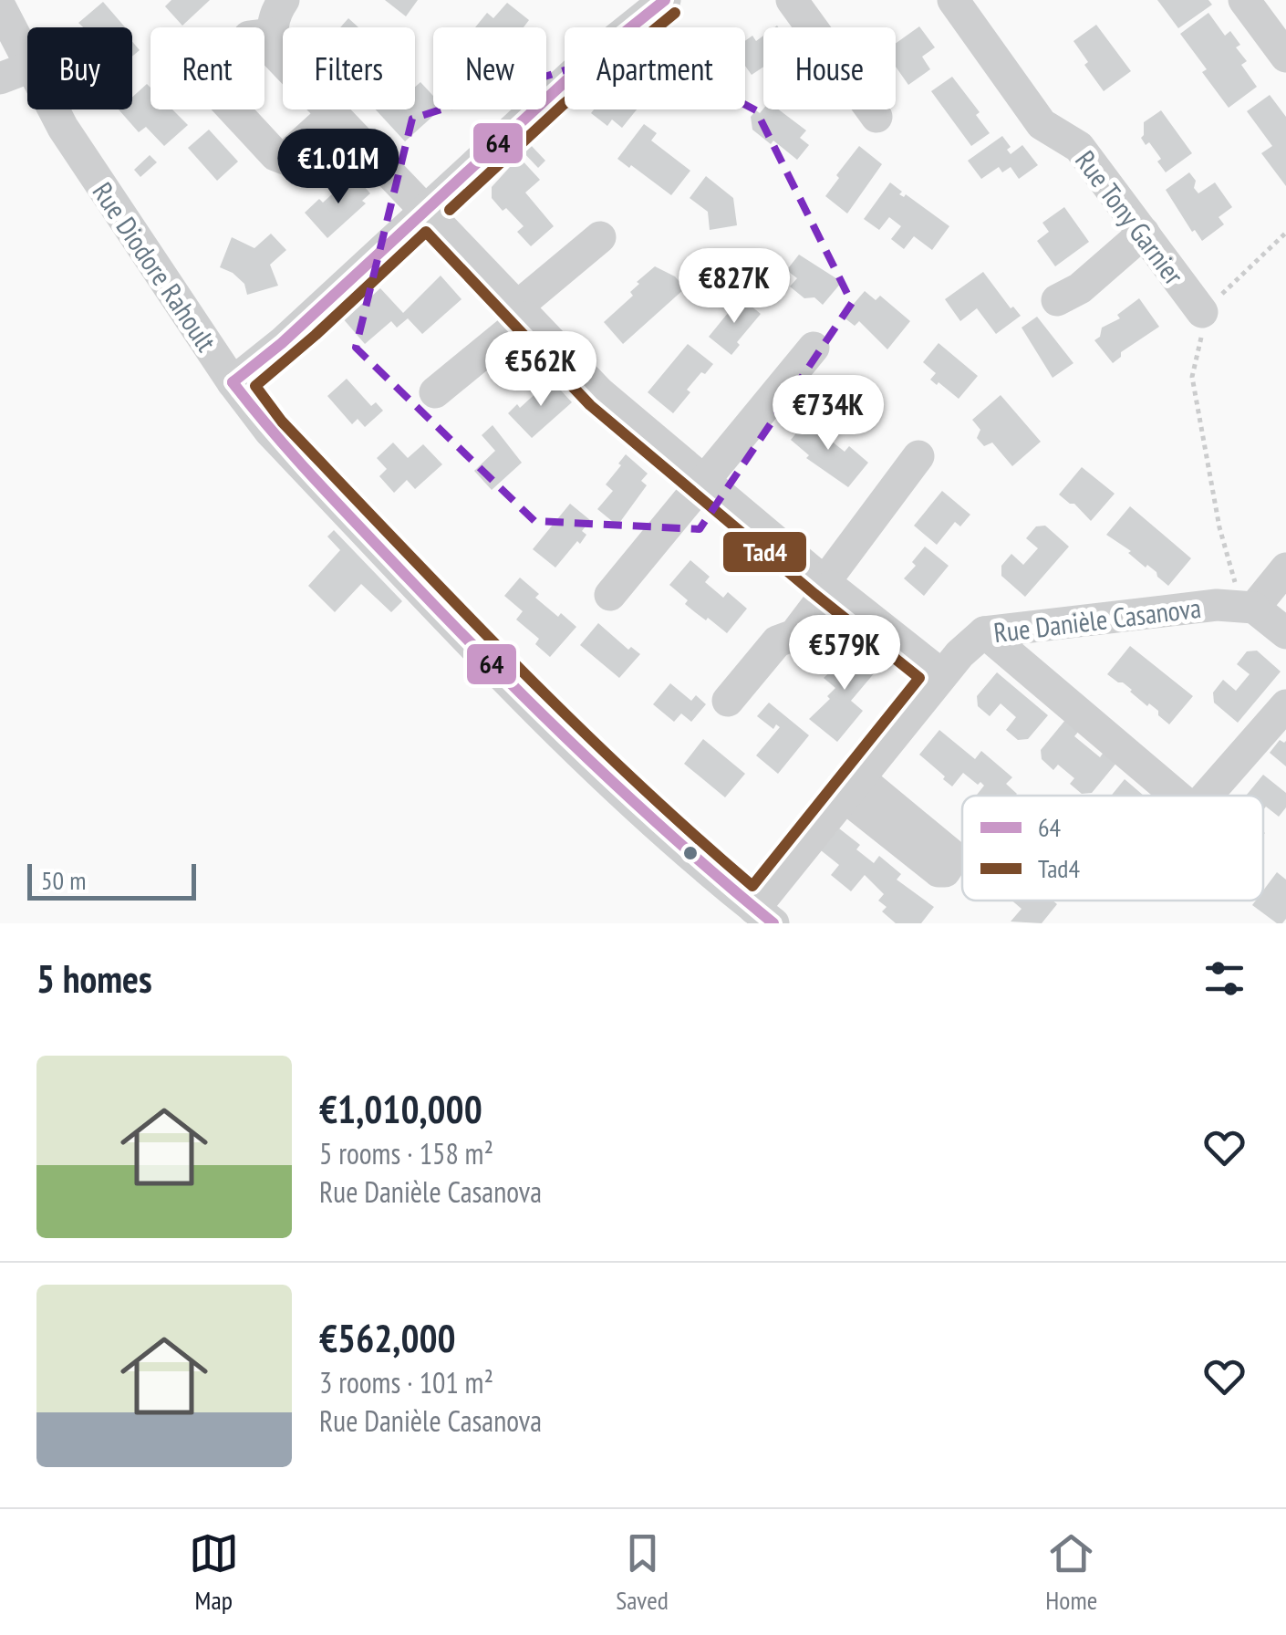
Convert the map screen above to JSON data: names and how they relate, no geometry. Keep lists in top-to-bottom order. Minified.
{"streets":{"street":["Rue Tony Garnier","Rue Diodore Rahoult","Rue Danièle Casanova"]},"crossings":[["Rue Diodore Rahoult","Rue Danièle Casanova"]],"lines":["transit line 64","transit line Tad4"],"legend":["64","Tad4"],"scale_bar":"50 m","page":{"chip":["Buy","Rent","Filters","New","Apartment","House"],"price":["€1.01M","€827K","€562K","€734K","€579K"],"scale":"50 m","heading":"5 homes","list":[{"name":"€1,010,000","note":"5 rooms · 158 m² · Rue Danièle Casanova"},{"name":"€562,000","note":"3 rooms · 101 m² · Rue Danièle Casanova"}],"tabs":["Map","Saved","Home"]}}
